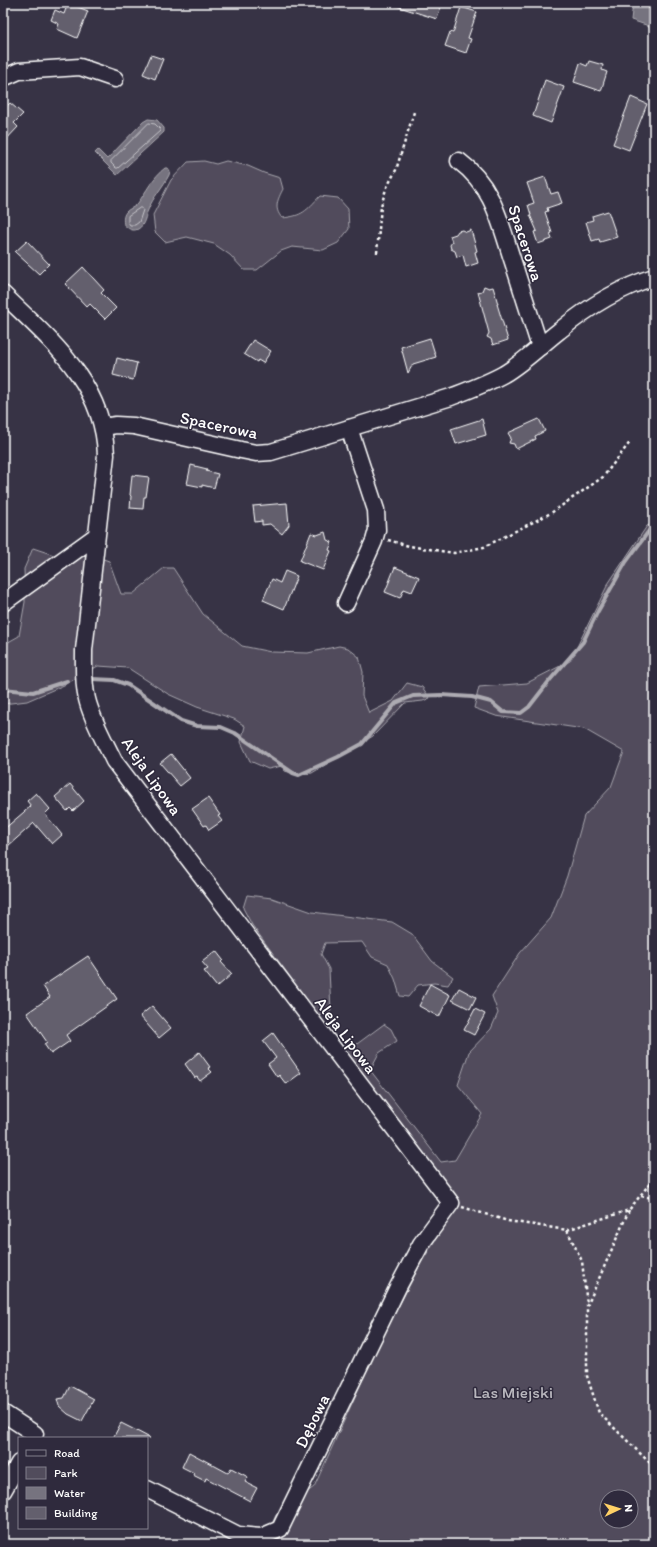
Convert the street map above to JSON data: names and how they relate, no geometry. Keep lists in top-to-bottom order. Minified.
{"streets":{"street":["Spacerowa","Aleja Lipowa","Dębowa"]},"crossings":[["Spacerowa","Aleja Lipowa"],["Aleja Lipowa","Dębowa"]],"parks":["Las Miejski"],"legend":["Road","Park","Water","Building"],"north":"right"}
